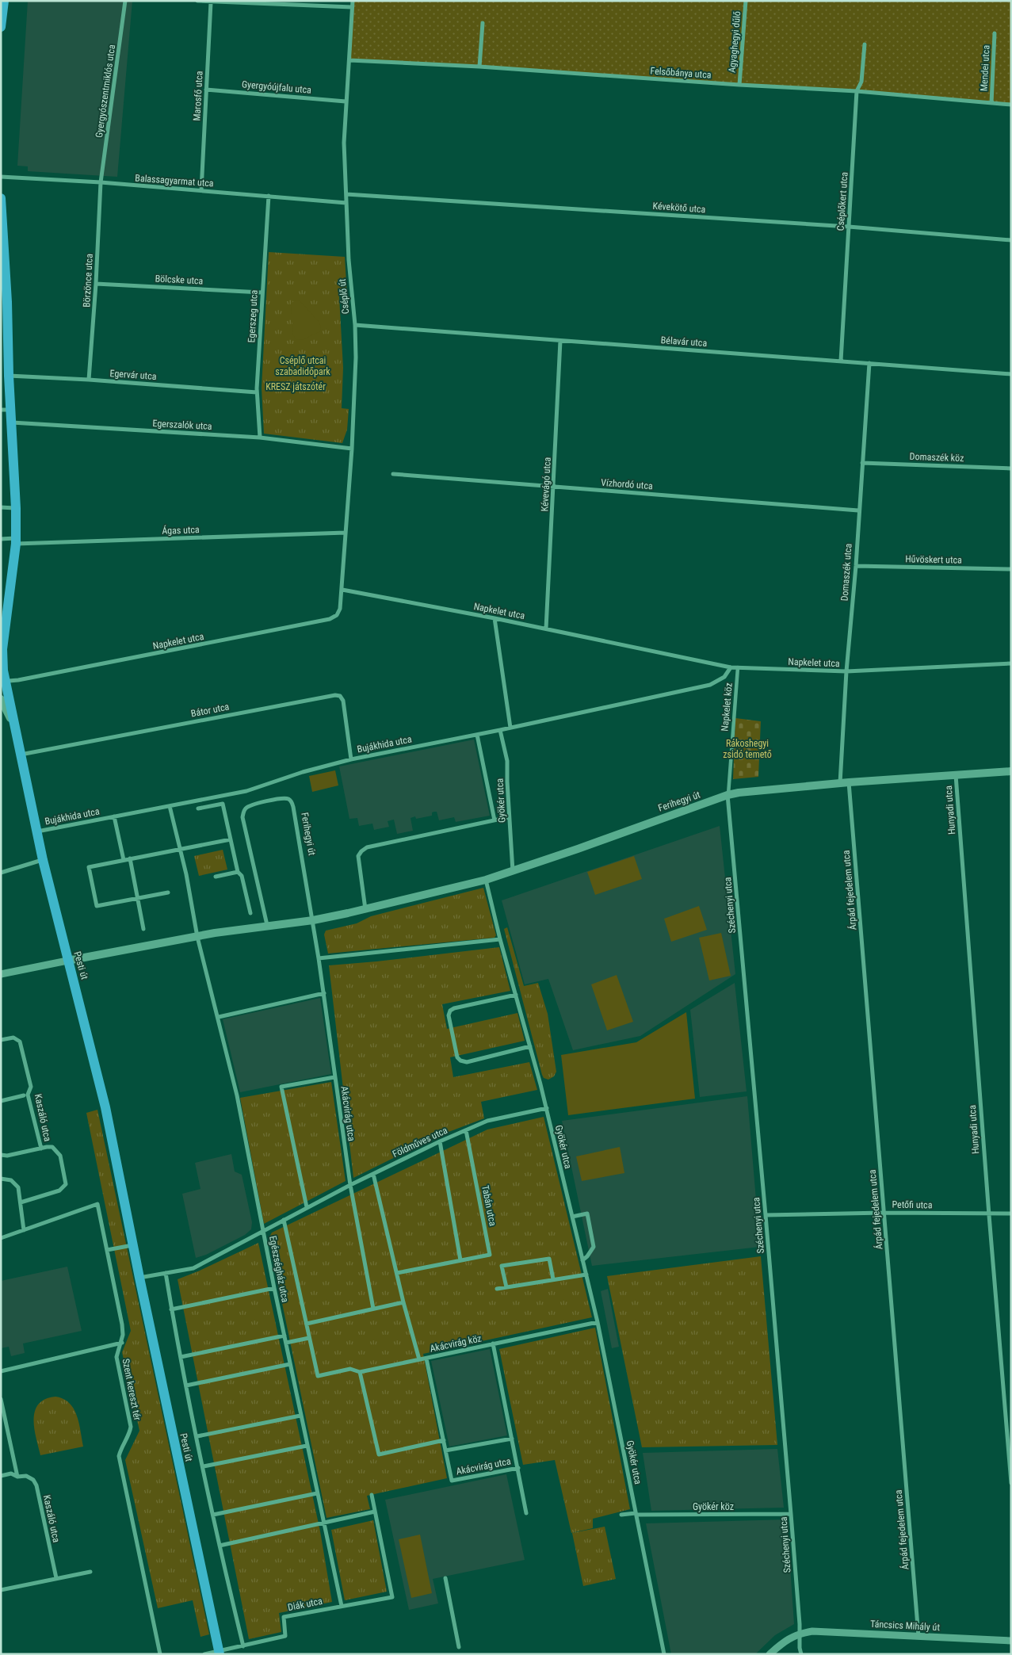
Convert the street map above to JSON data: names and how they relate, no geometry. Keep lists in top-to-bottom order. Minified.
{"streets":{"main road":["Ferihegyi út","Pesti út"],"street":["Agyaghegyi dűlő","Mendei utca","Felsőbánya utca","Gyergyóújfalu utca","Gyergyószentmiklós utca","Marosfő utca","Balassagyarmat utca","Cséplőkert utca","Kévekötő utca","Bölcske utca","Börzönce utca","Cséplő út","Egerszeg utca","Bélavár utca","Egervár utca","Egerszalók utca","Domaszék köz","Kévevágó utca","Vízhordó utca","Ágas utca","Hűvöskert utca","Domaszék utca","Napkelet utca","Napkelet köz","Bátor utca","Bujákhida utca","Gyökér utca","Hunyadi utca","Árpád fejedelem utca","Széchenyi utca","Akácvirág utca","Kaszáló utca","Földműves utca","Petőfi utca","Tabán utca","Egészségház utca","Akácvirág köz","Szent kereszt tér","Gyökér köz","Diák utca","Táncsics Mihály út"]},"crossings":[["Agyaghegyi dűlő","Felsőbánya utca"],["Mendei utca","Felsőbánya utca"],["Felsőbánya utca","Cséplőkert utca"],["Felsőbánya utca","Cséplő út"],["Gyergyóújfalu utca","Marosfő utca"],["Gyergyóújfalu utca","Cséplő út"],["Gyergyószentmiklós utca","Balassagyarmat utca"],["Gyergyószentmiklós utca","Börzönce utca"],["Marosfő utca","Balassagyarmat utca"],["Balassagyarmat utca","Börzönce utca"],["Balassagyarmat utca","Cséplő út"],["Balassagyarmat utca","Egerszeg utca"],["Cséplőkert utca","Kévekötő utca"],["Cséplőkert utca","Bélavár utca"],["Kévekötő utca","Cséplő út"],["Bölcske utca","Börzönce utca"],["Bölcske utca","Egerszeg utca"],["Börzönce utca","Egervár utca"],["Cséplő út","Bélavár utca"],["Cséplő út","Egerszalók utca"],["Cséplő út","Ágas utca"],["Cséplő út","Napkelet utca"],["Egerszeg utca","Egervár utca"],["Egerszeg utca","Egerszalók utca"],["Bélavár utca","Kévevágó utca"],["Bélavár utca","Domaszék utca"],["Egervár utca","Pesti út"],["Egerszalók utca","Pesti út"],["Domaszék köz","Domaszék utca"],["Kévevágó utca","Vízhordó utca"],["Kévevágó utca","Napkelet utca"],["Vízhordó utca","Domaszék utca"],["Ágas utca","Pesti út"],["Hűvöskert utca","Domaszék utca"],["Domaszék utca","Napkelet utca"],["Domaszék utca","Ferihegyi út"],["Napkelet utca","Napkelet köz"],["Napkelet utca","Bujákhida utca"],["Napkelet utca","Pesti út"],["Napkelet köz","Ferihegyi út"],["Napkelet köz","Széchenyi utca"],["Bátor utca","Bujákhida utca"],["Bátor utca","Pesti út"],["Bujákhida utca","Gyökér utca"],["Bujákhida utca","Pesti út"],["Gyökér utca","Ferihegyi út"],["Gyökér utca","Földműves utca"],["Gyökér utca","Akácvirág köz"],["Gyökér utca","Gyökér köz"],["Ferihegyi út","Hunyadi utca"],["Ferihegyi út","Árpád fejedelem utca"],["Ferihegyi út","Széchenyi utca"],["Ferihegyi út","Pesti út"],["Ferihegyi út","Akácvirág utca"],["Ferihegyi út","Egészségház utca"],["Hunyadi utca","Petőfi utca"],["Árpád fejedelem utca","Petőfi utca"],["Árpád fejedelem utca","Táncsics Mihály út"],["Széchenyi utca","Petőfi utca"],["Széchenyi utca","Gyökér köz"],["Széchenyi utca","Táncsics Mihály út"],["Pesti út","Földműves utca"],["Pesti út","Egészségház utca"],["Pesti út","Diák utca"],["Akácvirág utca","Földműves utca"],["Földműves utca","Tabán utca"],["Földműves utca","Egészségház utca"],["Egészségház utca","Akácvirág köz"],["Egészségház utca","Diák utca"]],"parks":["Cséplő utcai szabadidőpark","KRESZ játszótér","Rákoshegyi zsidó temető"]}
